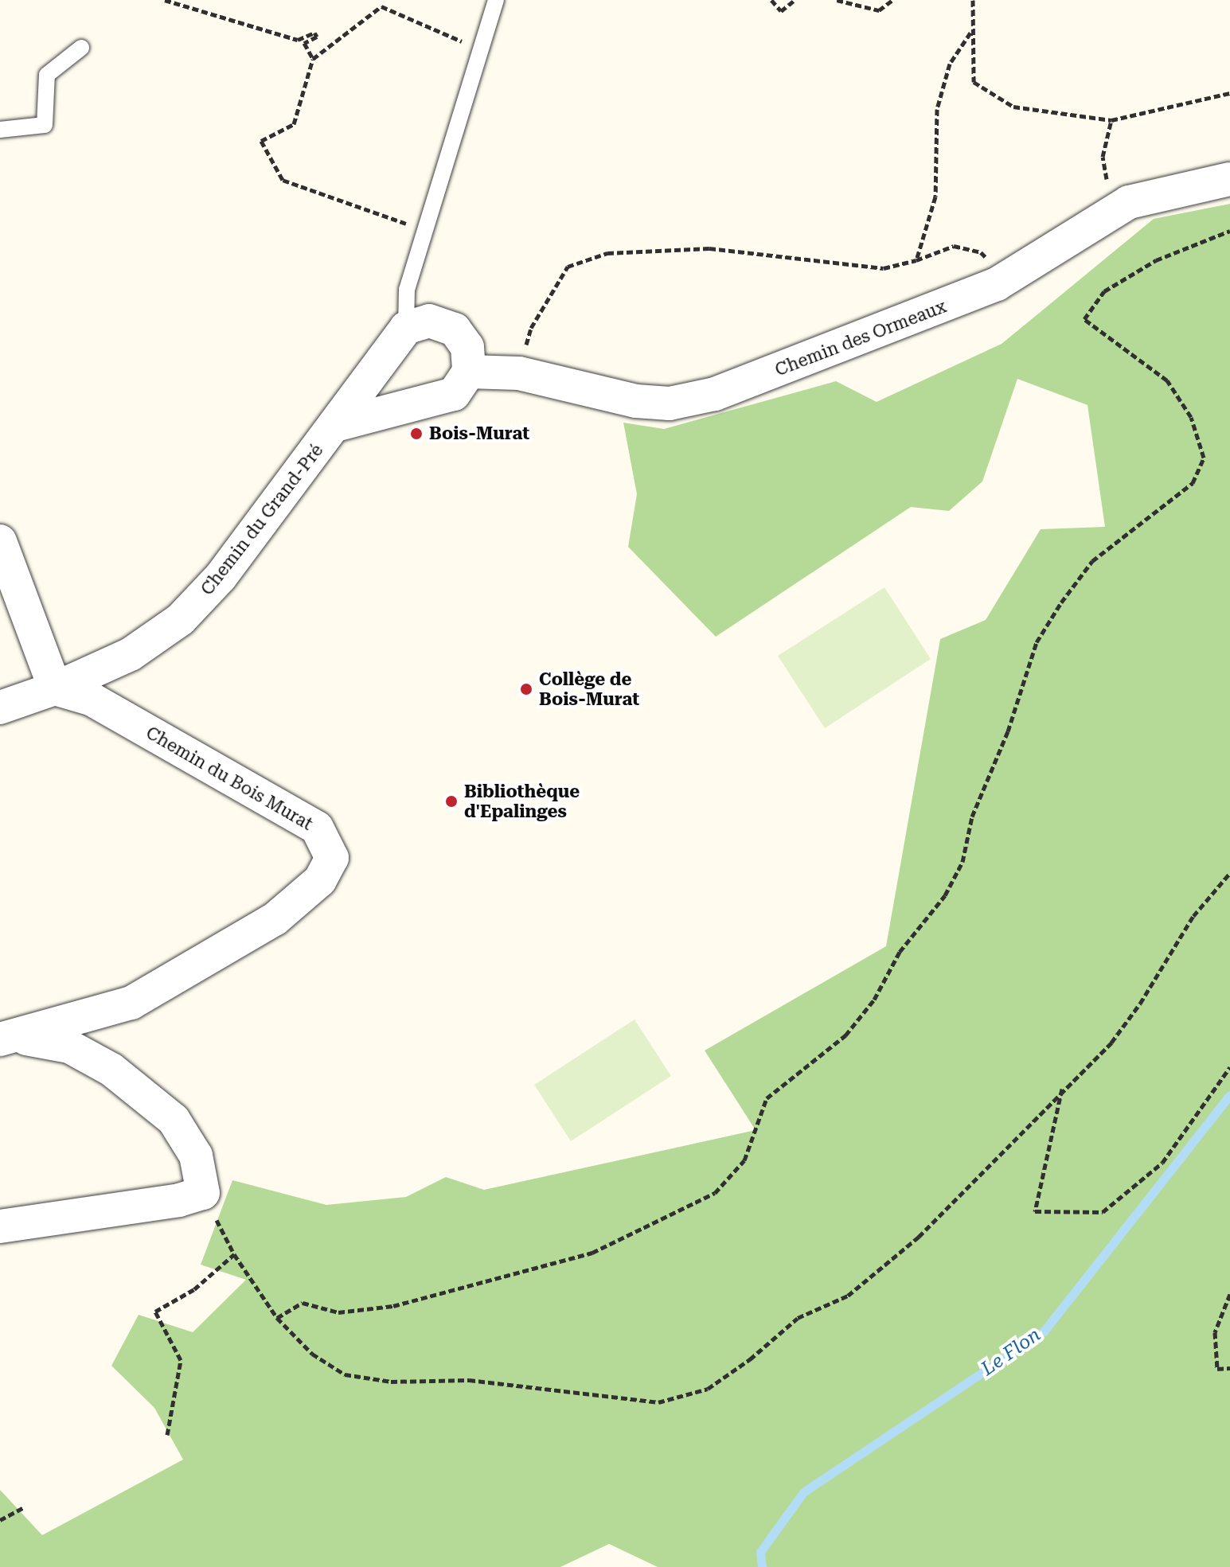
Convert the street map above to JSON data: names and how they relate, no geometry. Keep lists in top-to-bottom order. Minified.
{"streets":{"street":["Chemin des Ormeaux","Chemin du Grand-Pré","Chemin du Bois Murat"]},"crossings":[["Chemin du Grand-Pré","Chemin du Bois Murat"]],"water":["Le Flon"],"places":["Bois-Murat","Collège de Bois-Murat","Bibliothèque d'Epalinges"]}
